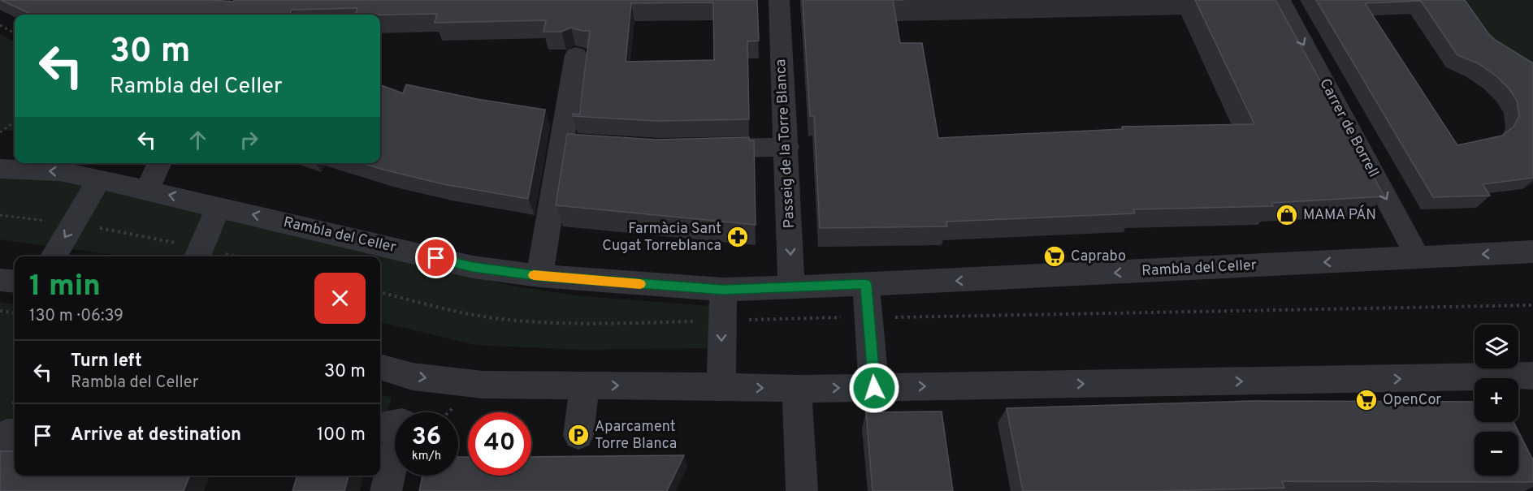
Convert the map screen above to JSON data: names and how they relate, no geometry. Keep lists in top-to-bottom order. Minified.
{"streets":{"street":["Carrer de Borrell","Passeig de la Torre Blanca","Rambla del Celler"]},"crossings":[["Carrer de Borrell","Rambla del Celler"],["Passeig de la Torre Blanca","Rambla del Celler"]],"one_way":["Carrer de Borrell"],"places":{"shop":["MAMA PÁN"],"pharmacy":["Farmàcia Sant Cugat Torreblanca"],"supermarket":["Caprabo","OpenCor"],"parking":["Aparcament Torre Blanca"]},"page":{"turn":["30 m","Rambla del Celler"],"heading":["1 min","130 m · 06:39"],"map_buttons":["+","−"],"list":[{"name":"Turn left","note":"Rambla del Celler","value":"30 m"},{"name":"Arrive at destination","value":"100 m"}],"speed":"36 km/h","limit":"40"}}
